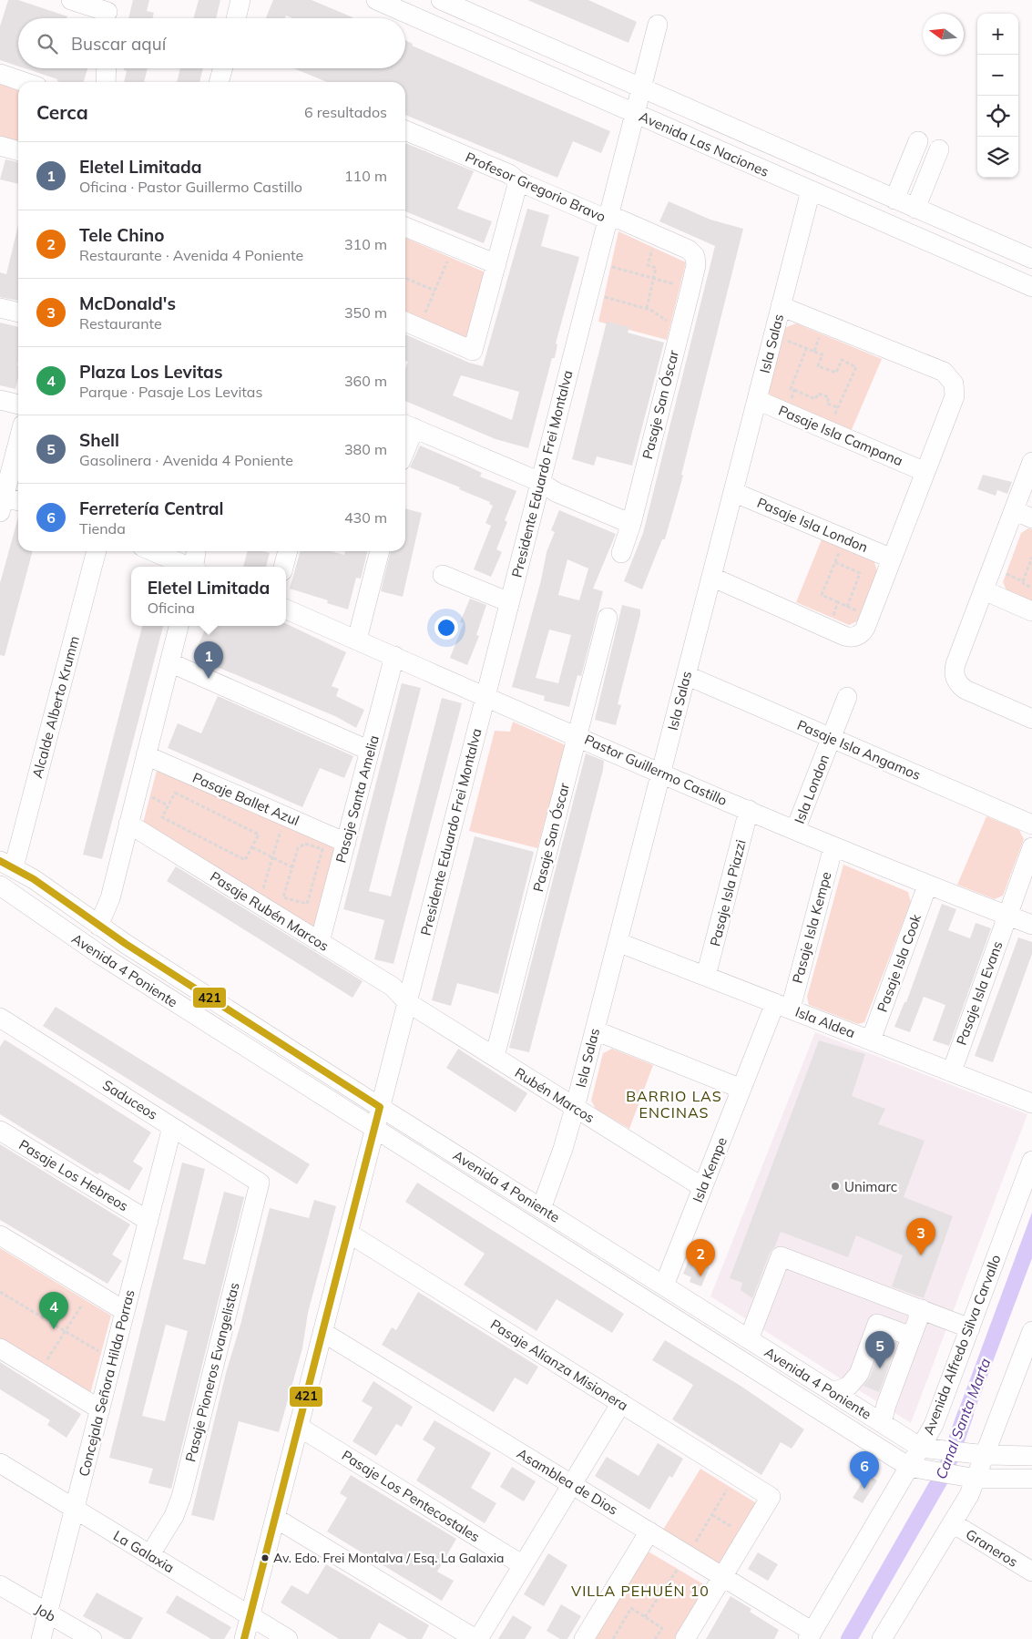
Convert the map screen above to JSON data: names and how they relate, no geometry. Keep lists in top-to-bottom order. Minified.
{"streets":{"street":["Avenida Las Naciones","Profesor Gregorio Bravo","Isla Salas","Pasaje San Óscar","Pasaje Isla Campana","Presidente Eduardo Frei Montalva","Pasaje Isla London","Alcalde Alberto Krumm","Pasaje Isla Angamos","Pastor Guillermo Castillo","Isla London","Pasaje Ballet Azul","Pasaje Santa Amelia","Pasaje Isla Piazzi","Pasaje Rubén Marcos","Pasaje Isla Kempe","Pasaje Isla Cook","Avenida 4 Poniente","Pasaje Isla Evans","Isla Aldea","Rubén Marcos","Saduceos","Isla Kempe","Pasaje Los Hebreos","Avenida Alfredo Silva Carvallo","Pasaje Alianza Misionera","Pasaje Pioneros Evangelistas","Concejala Señora Hilda Porras","Asamblea de Dios","Pasaje Los Pentecostales","Graneros","La Galaxia","Job"]},"crossings":[["Avenida Las Naciones","Isla Salas"],["Avenida Las Naciones","Presidente Eduardo Frei Montalva"],["Profesor Gregorio Bravo","Pasaje San Óscar"],["Profesor Gregorio Bravo","Presidente Eduardo Frei Montalva"],["Isla Salas","Pasaje Isla Campana"],["Isla Salas","Pasaje Isla London"],["Isla Salas","Pasaje Isla Angamos"],["Isla Salas","Pastor Guillermo Castillo"],["Isla Salas","Avenida 4 Poniente"],["Isla Salas","Isla Aldea"],["Isla Salas","Rubén Marcos"],["Pasaje San Óscar","Pastor Guillermo Castillo"],["Pasaje San Óscar","Rubén Marcos"],["Presidente Eduardo Frei Montalva","Pastor Guillermo Castillo"],["Presidente Eduardo Frei Montalva","Pasaje Rubén Marcos"],["Presidente Eduardo Frei Montalva","Avenida 4 Poniente"],["Presidente Eduardo Frei Montalva","Rubén Marcos"],["Presidente Eduardo Frei Montalva","Pasaje Alianza Misionera"],["Presidente Eduardo Frei Montalva","Asamblea de Dios"],["Presidente Eduardo Frei Montalva","Pasaje Los Pentecostales"],["Presidente Eduardo Frei Montalva","La Galaxia"],["Alcalde Alberto Krumm","Avenida 4 Poniente"],["Pasaje Isla Angamos","Isla London"],["Pastor Guillermo Castillo","Isla London"],["Pastor Guillermo Castillo","Pasaje Santa Amelia"],["Pastor Guillermo Castillo","Pasaje Isla Piazzi"],["Pastor Guillermo Castillo","Pasaje Isla Kempe"],["Pastor Guillermo Castillo","Pasaje Isla Cook"],["Pastor Guillermo Castillo","Pasaje Isla Evans"],["Pasaje Ballet Azul","Pasaje Santa Amelia"],["Pasaje Santa Amelia","Pasaje Rubén Marcos"],["Pasaje Isla Piazzi","Isla Aldea"],["Pasaje Rubén Marcos","Rubén Marcos"],["Pasaje Isla Kempe","Isla Aldea"],["Pasaje Isla Kempe","Isla Kempe"],["Pasaje Isla Cook","Isla Aldea"],["Avenida 4 Poniente","Isla Kempe"],["Avenida 4 Poniente","Avenida Alfredo Silva Carvallo"],["Pasaje Isla Evans","Isla Aldea"],["Isla Aldea","Isla Kempe"],["Rubén Marcos","Isla Kempe"],["Saduceos","Pasaje Pioneros Evangelistas"],["Saduceos","Concejala Señora Hilda Porras"],["Pasaje Los Hebreos","Concejala Señora Hilda Porras"],["Avenida Alfredo Silva Carvallo","Asamblea de Dios"],["Pasaje Pioneros Evangelistas","La Galaxia"],["Concejala Señora Hilda Porras","La Galaxia"],["Concejala Señora Hilda Porras","Job"]],"districts":["BARRIO LAS ENCINAS","VILLA PEHUÉN 10"],"water":["Canal Santa Marta"],"places":["Unimarc","Av. Edo. Frei Montalva / Esq. La Galaxia"],"lines":["transit line 421"],"north":"left","page":{"map_buttons":["+","−"],"search":"Buscar aquí","heading":["Cerca","6 resultados"],"list":[{"mark":"1","name":"Eletel Limitada","note":"Oficina · Pastor Guillermo Castillo","value":"110 m"},{"mark":"2","name":"Tele Chino","note":"Restaurante · Avenida 4 Poniente","value":"310 m"},{"mark":"3","name":"McDonald's","note":"Restaurante","value":"350 m"},{"mark":"4","name":"Plaza Los Levitas","note":"Parque · Pasaje Los Levitas","value":"360 m"},{"mark":"5","name":"Shell","note":"Gasolinera · Avenida 4 Poniente","value":"380 m"},{"mark":"6","name":"Ferretería Central","note":"Tienda","value":"430 m"}],"popup":["Eletel Limitada","Oficina"],"pins":["1","3","2","4","5","6"]}}
